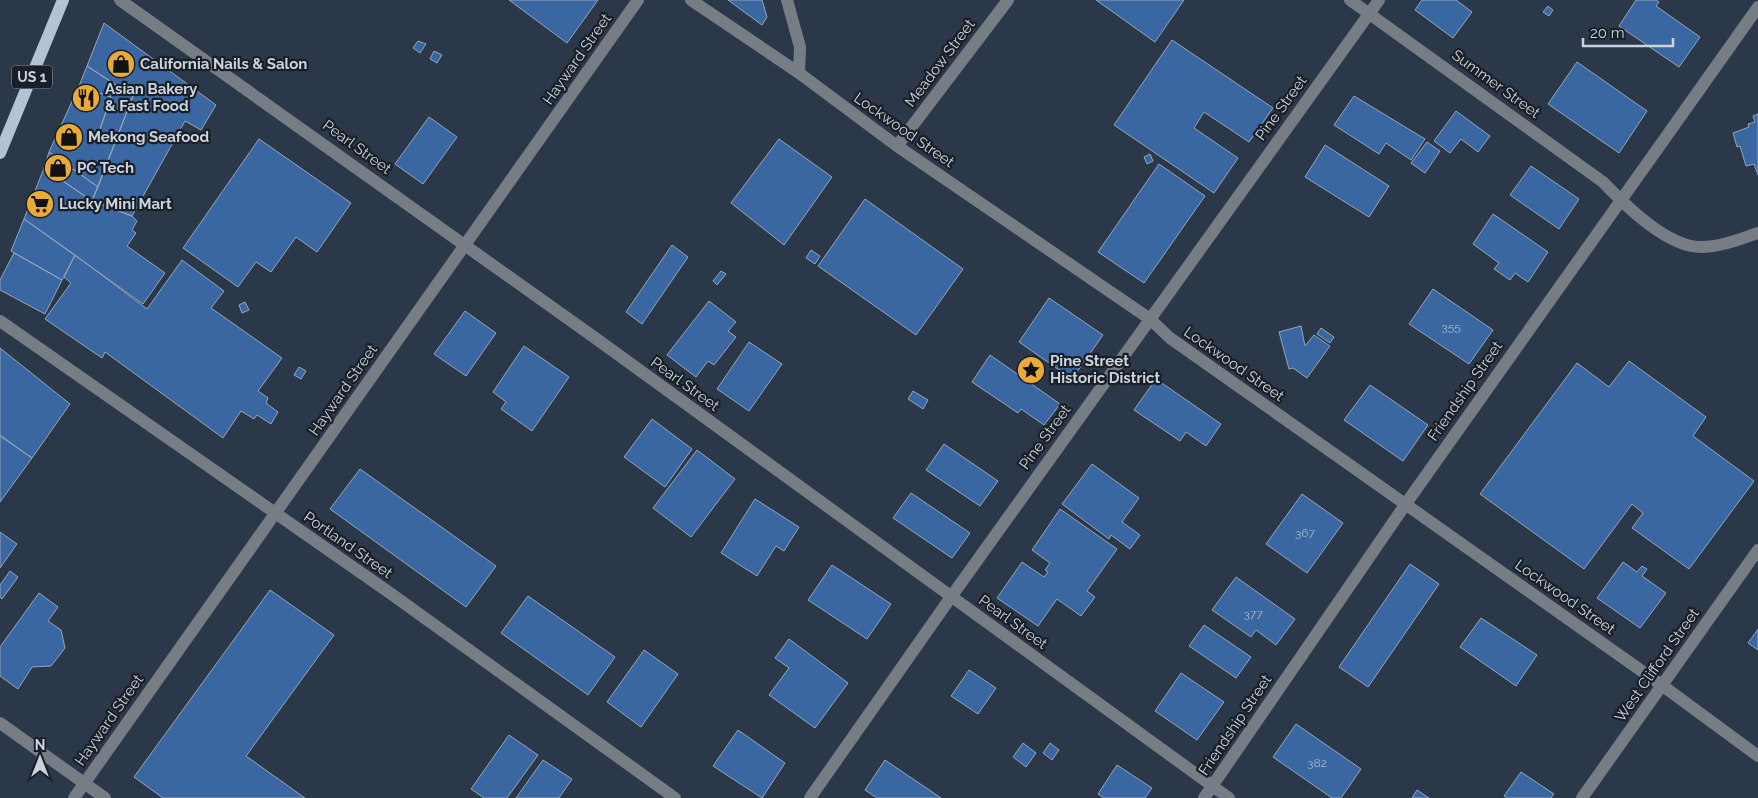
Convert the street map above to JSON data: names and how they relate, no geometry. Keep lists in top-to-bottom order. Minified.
{"streets":{"main road":["US 1"],"street":["Hayward Street","Meadow Street","Summer Street","Pine Street","Lockwood Street","Pearl Street","Friendship Street","Portland Street","West Clifford Street"]},"crossings":[["Hayward Street","Pearl Street"],["Hayward Street","Portland Street"],["Meadow Street","Lockwood Street"],["Summer Street","Pine Street"],["Summer Street","Friendship Street"],["Pine Street","Lockwood Street"],["Pine Street","Pearl Street"],["Lockwood Street","Friendship Street"],["Lockwood Street","West Clifford Street"],["Pearl Street","Friendship Street"]],"places":{"shop":["California Nails & Salon","Mekong Seafood","PC Tech"],"restaurant":["Asian Bakery & Fast Food"],"supermarket":["Lucky Mini Mart"],"place":["Pine Street Historic District"]},"house_numbers":["355","367","377","382"],"scale_bar":"20 m","north":"top"}
